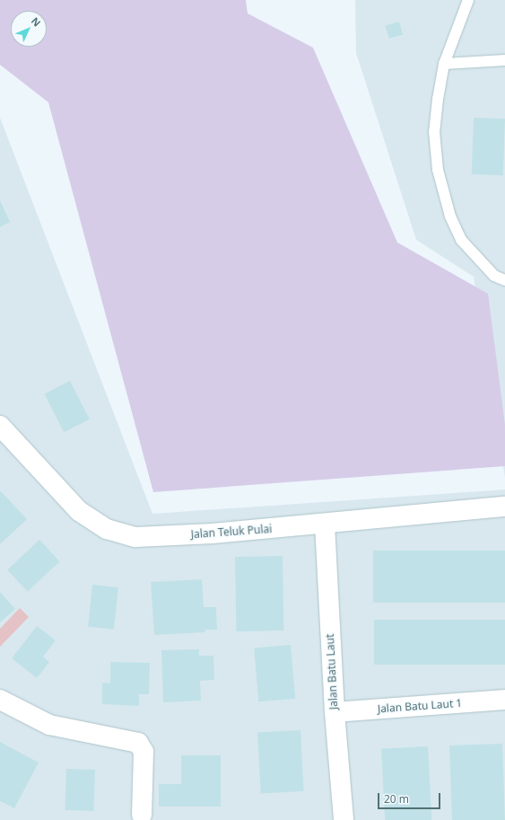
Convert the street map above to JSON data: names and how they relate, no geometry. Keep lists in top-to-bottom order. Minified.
{"streets":{"street":["Jalan Teluk Pulai","Jalan Batu Laut","Jalan Batu Laut 1"]},"crossings":[["Jalan Teluk Pulai","Jalan Batu Laut"],["Jalan Batu Laut","Jalan Batu Laut 1"]],"scale_bar":"20 m","north":"top right"}
